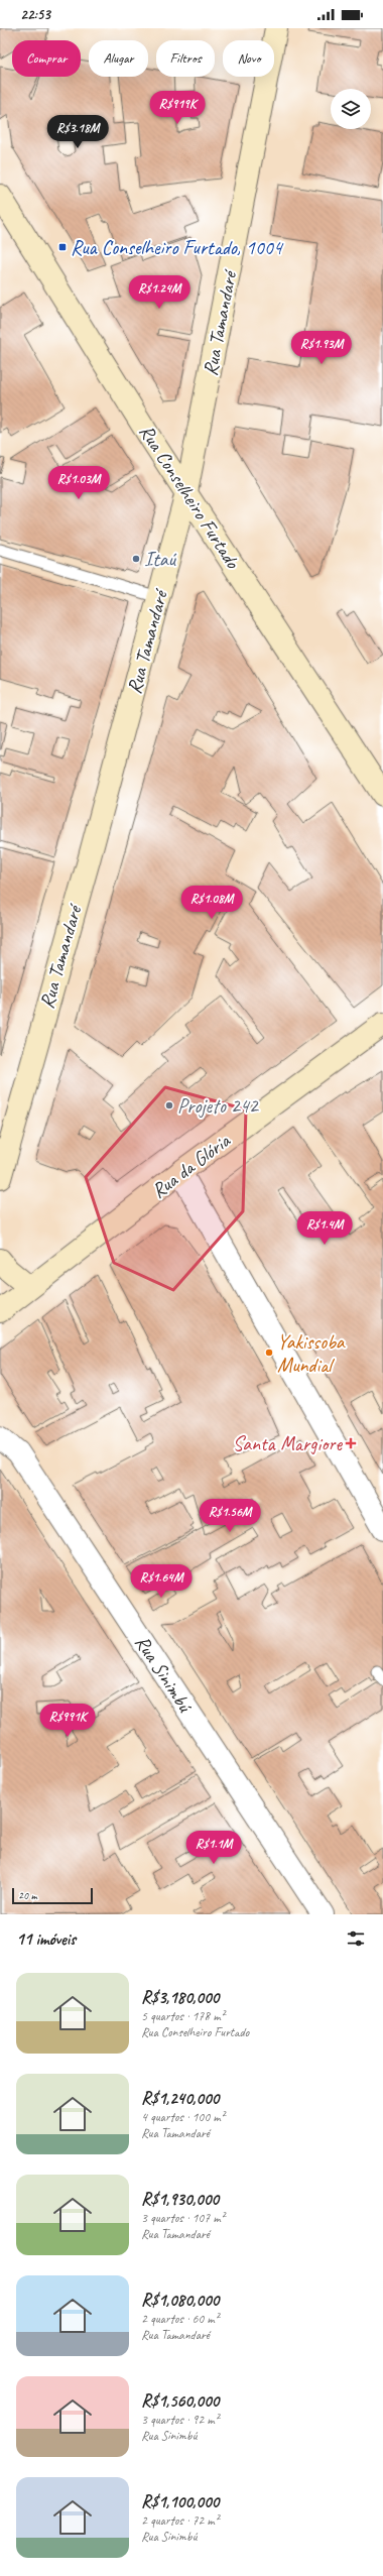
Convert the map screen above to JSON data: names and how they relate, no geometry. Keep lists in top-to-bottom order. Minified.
{"streets":{"street":["Rua Tamandaré","Rua Conselheiro Furtado","Rua da Glória","Rua Sinimbú"]},"crossings":[["Rua Tamandaré","Rua Conselheiro Furtado"]],"places":{"transit":["Rua Conselheiro Furtado, 1004"],"other":["Itaú","Projeto 242","Yakissoba Mundial"],"health":["Santa Margiore"]},"scale_bar":"20 m","page":{"status":"22:53","chip":["Comprar","Alugar","Filtros","Novo"],"price":["R$919K","R$3.18M","R$1.24M","R$1.93M","R$1.03M","R$1.08M","R$1.4M","R$1.56M","R$1.64M","R$991K","R$1.1M"],"scale":"20 m","heading":"11 imóveis","list":[{"name":"R$3,180,000","note":"5 quartos · 178 m² · Rua Conselheiro Furtado"},{"name":"R$1,240,000","note":"4 quartos · 100 m² · Rua Tamandaré"},{"name":"R$1,930,000","note":"3 quartos · 107 m² · Rua Tamandaré"},{"name":"R$1,080,000","note":"2 quartos · 60 m² · Rua Tamandaré"},{"name":"R$1,560,000","note":"3 quartos · 92 m² · Rua Sinimbú"},{"name":"R$1,100,000","note":"2 quartos · 72 m² · Rua Sinimbú"}]}}
